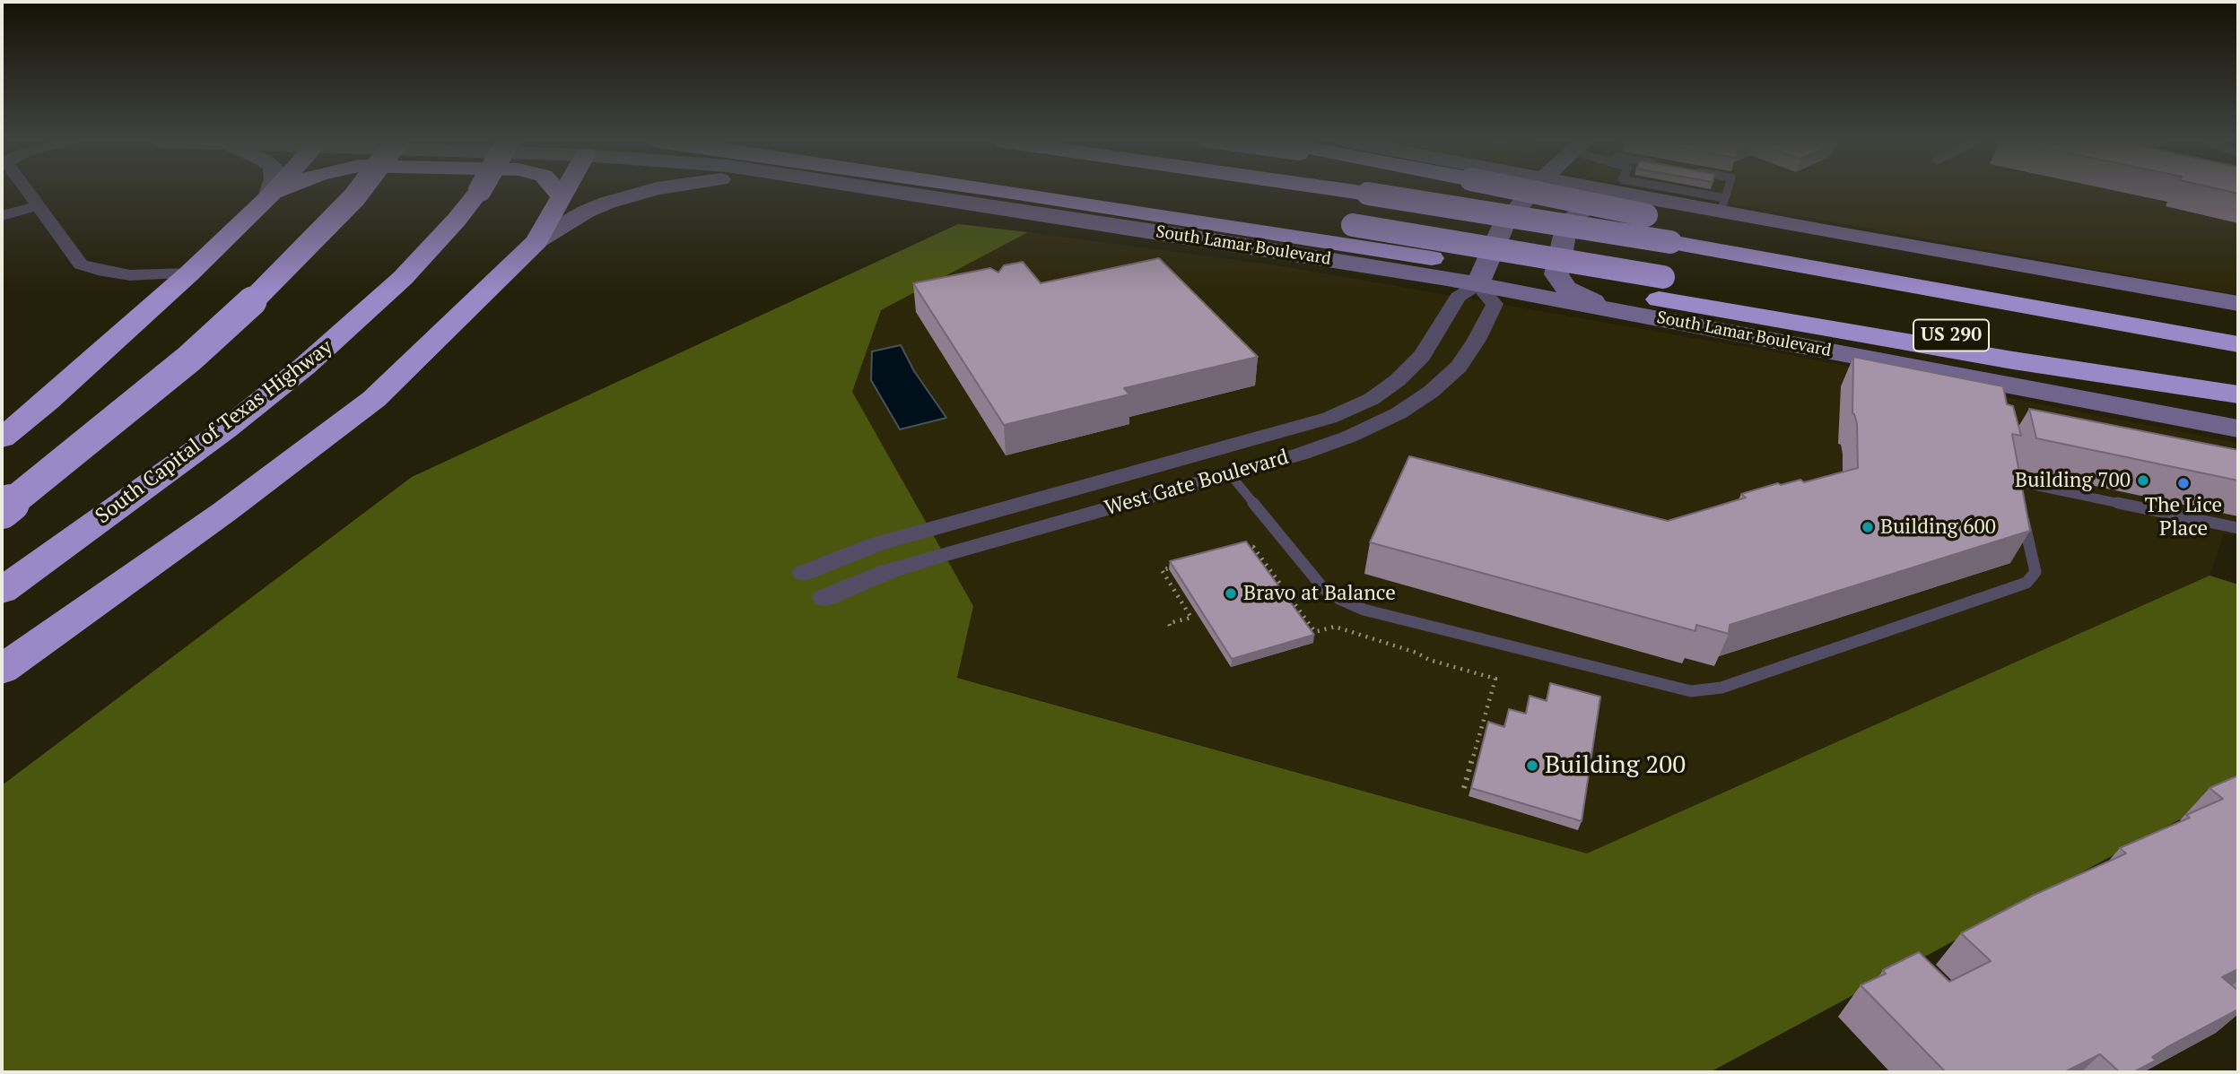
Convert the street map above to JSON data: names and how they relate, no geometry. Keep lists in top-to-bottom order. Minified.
{"streets":{"highway":["US 290","South Capital of Texas Highway"],"main road":["South Lamar Boulevard","West Gate Boulevard"]},"crossings":[["South Lamar Boulevard","West Gate Boulevard"]],"places":["Building 700","The Lice Place","Building 600","Bravo at Balance","Building 200"]}
